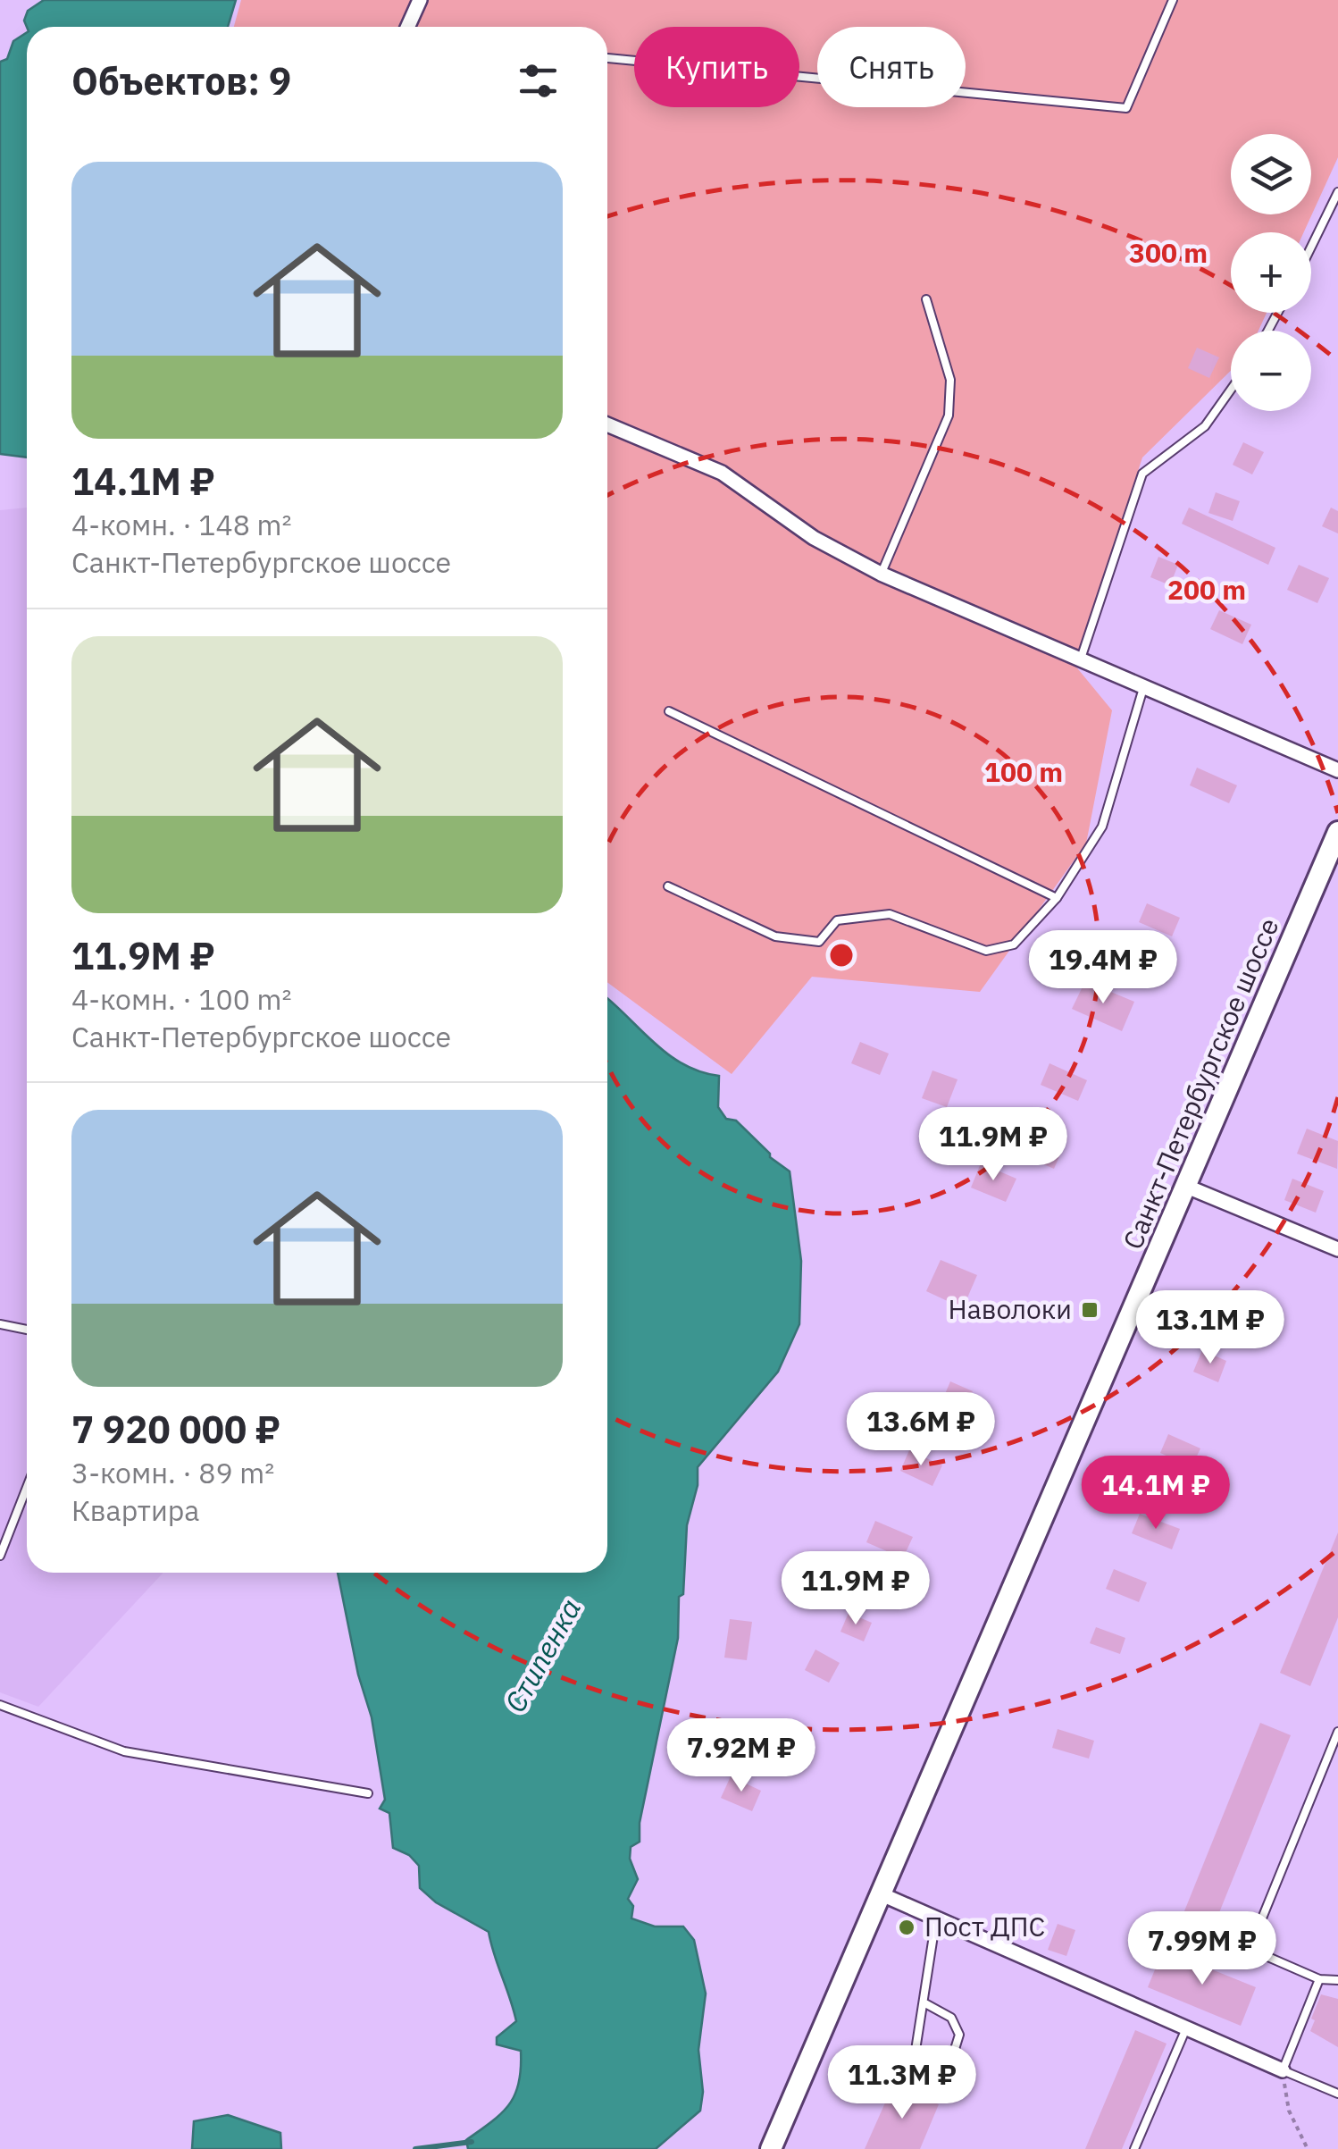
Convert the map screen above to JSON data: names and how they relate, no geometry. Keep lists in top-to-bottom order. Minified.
{"streets":{"main road":["Санкт-Петербургское шоссе"]},"water":["Стипенка"],"places":{"transit":["Наволоки"],"other":["Пост ДПС"]},"page":{"chip":["Купить","Снять"],"heading":"Объектов: 9","map_buttons":["+","−"],"list":[{"name":"14.1M ₽","note":"4-комн. · 148 m² · Санкт-Петербургское шоссе"},{"name":"11.9M ₽","note":"4-комн. · 100 m² · Санкт-Петербургское шоссе"},{"name":"7 920 000 ₽","note":"3-комн. · 89 m² · Квартира"}],"price":["19.4M ₽","11.9M ₽","13.1M ₽","13.6M ₽","14.1M ₽","11.9M ₽","7.92M ₽","7.99M ₽","11.3M ₽"]},"rings":["300 m","200 m","100 m"]}
